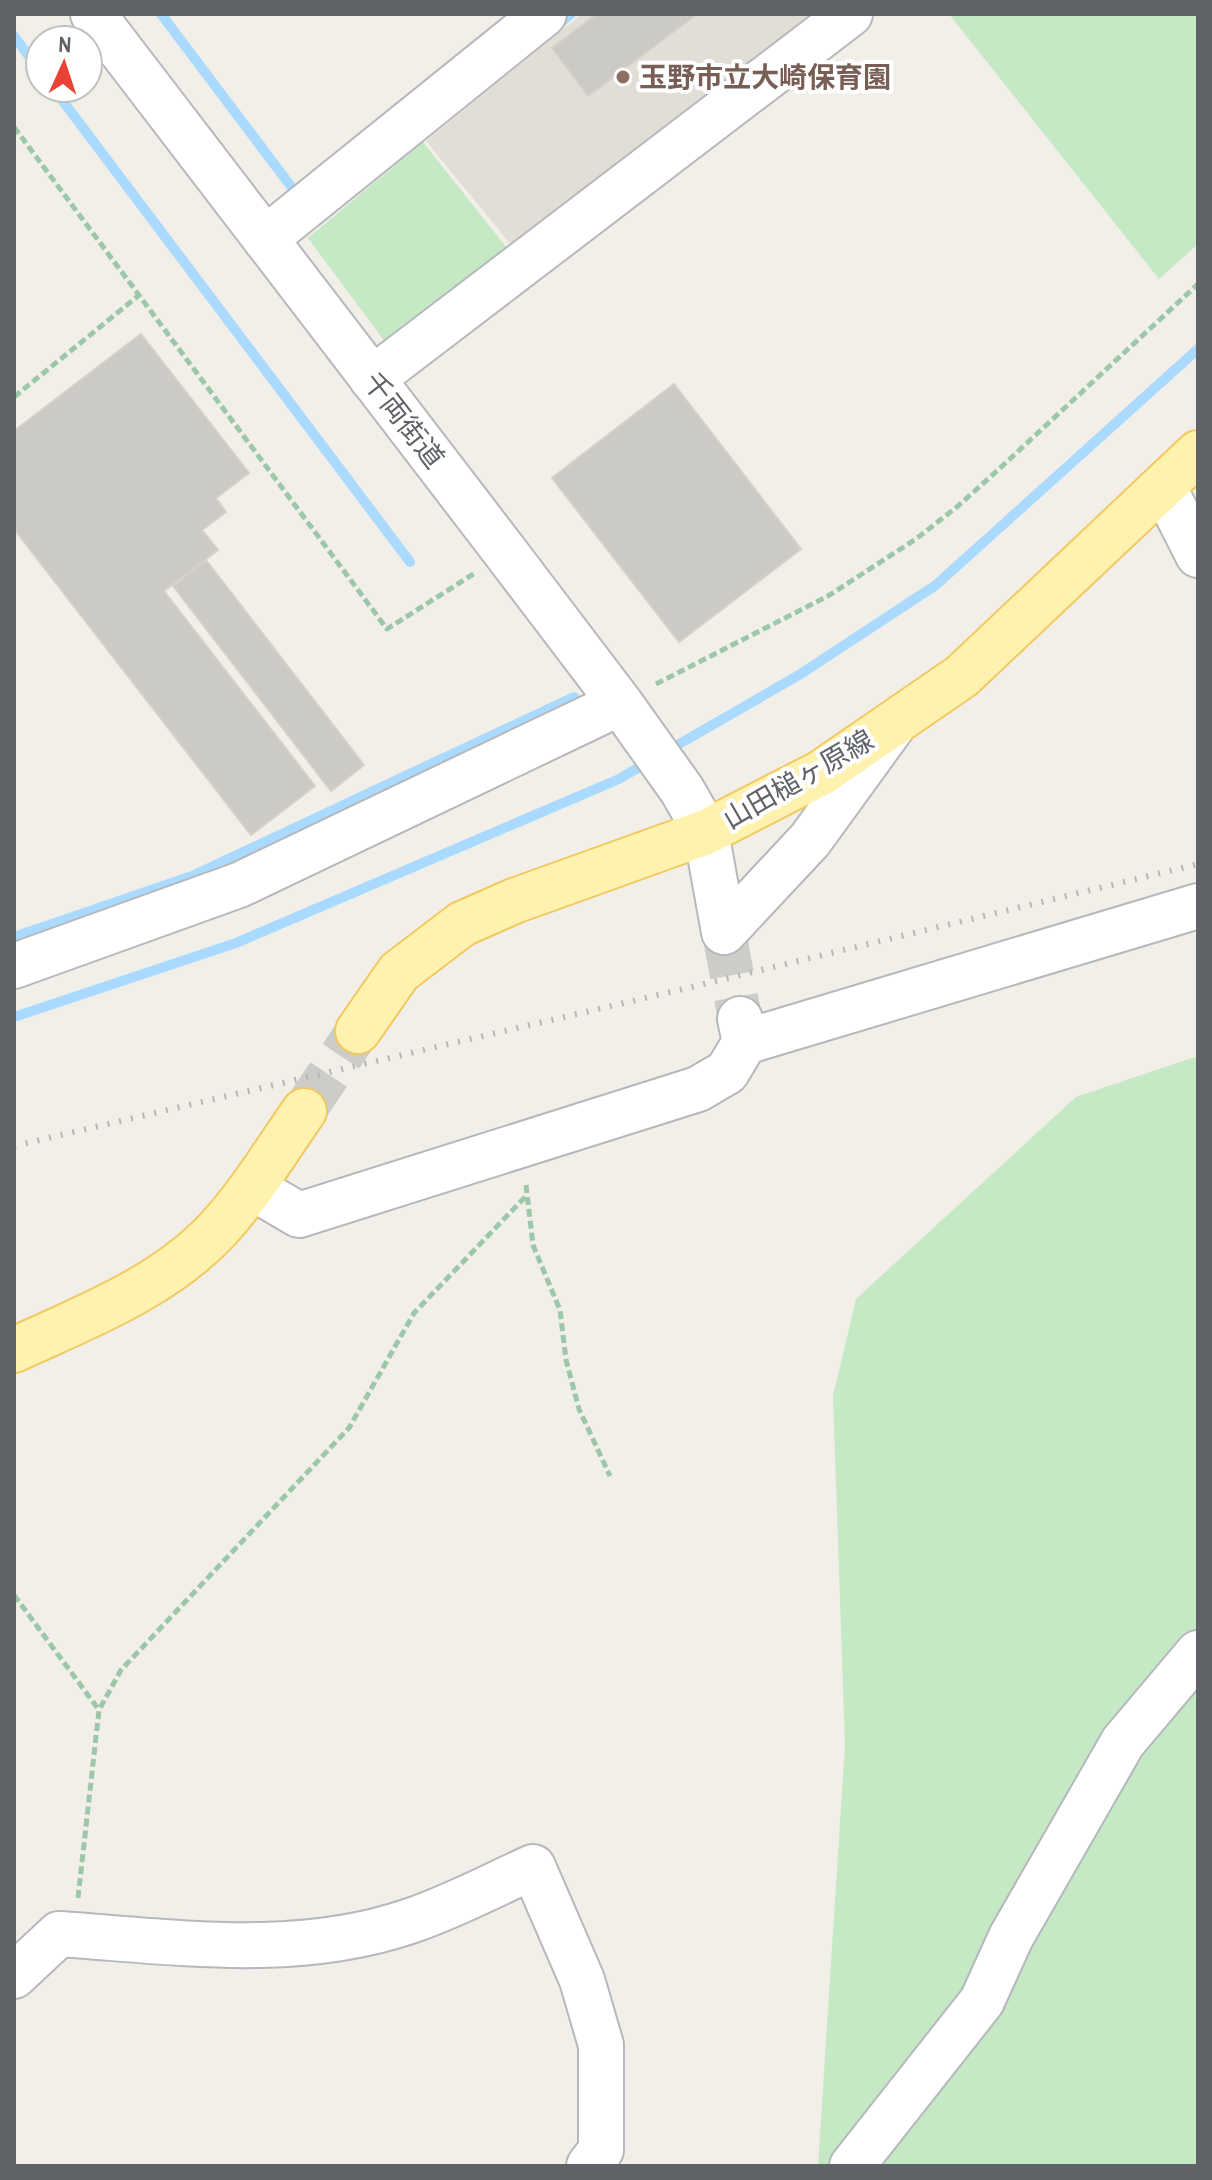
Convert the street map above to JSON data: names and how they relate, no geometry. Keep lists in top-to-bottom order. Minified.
{"streets":{"main road":["山田槌ヶ原線"],"street":["千両街道"]},"crossings":[["千両街道","山田槌ヶ原線"]],"places":["玉野市立大崎保育園"],"north":"top"}
